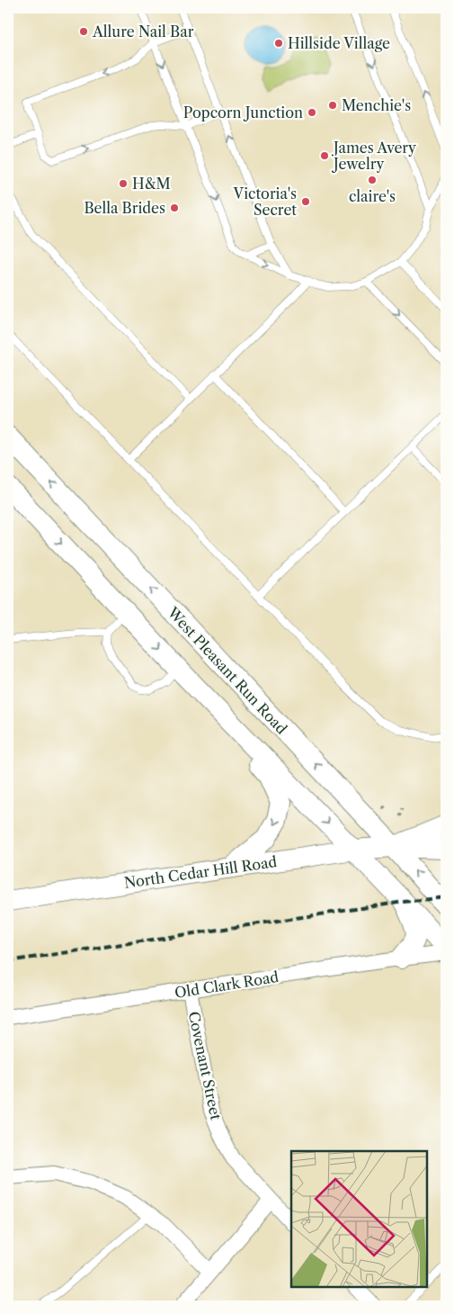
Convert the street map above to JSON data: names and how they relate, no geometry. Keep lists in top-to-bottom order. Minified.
{"streets":{"main road":["West Pleasant Run Road","North Cedar Hill Road"],"street":["Old Clark Road","Covenant Street"]},"crossings":[["West Pleasant Run Road","North Cedar Hill Road"],["Old Clark Road","Covenant Street"]],"places":["Allure Nail Bar","Hillside Village","Menchie's","Popcorn Junction","James Avery Jewelry","claire's","H&M","Victoria's Secret","Bella Brides"]}
